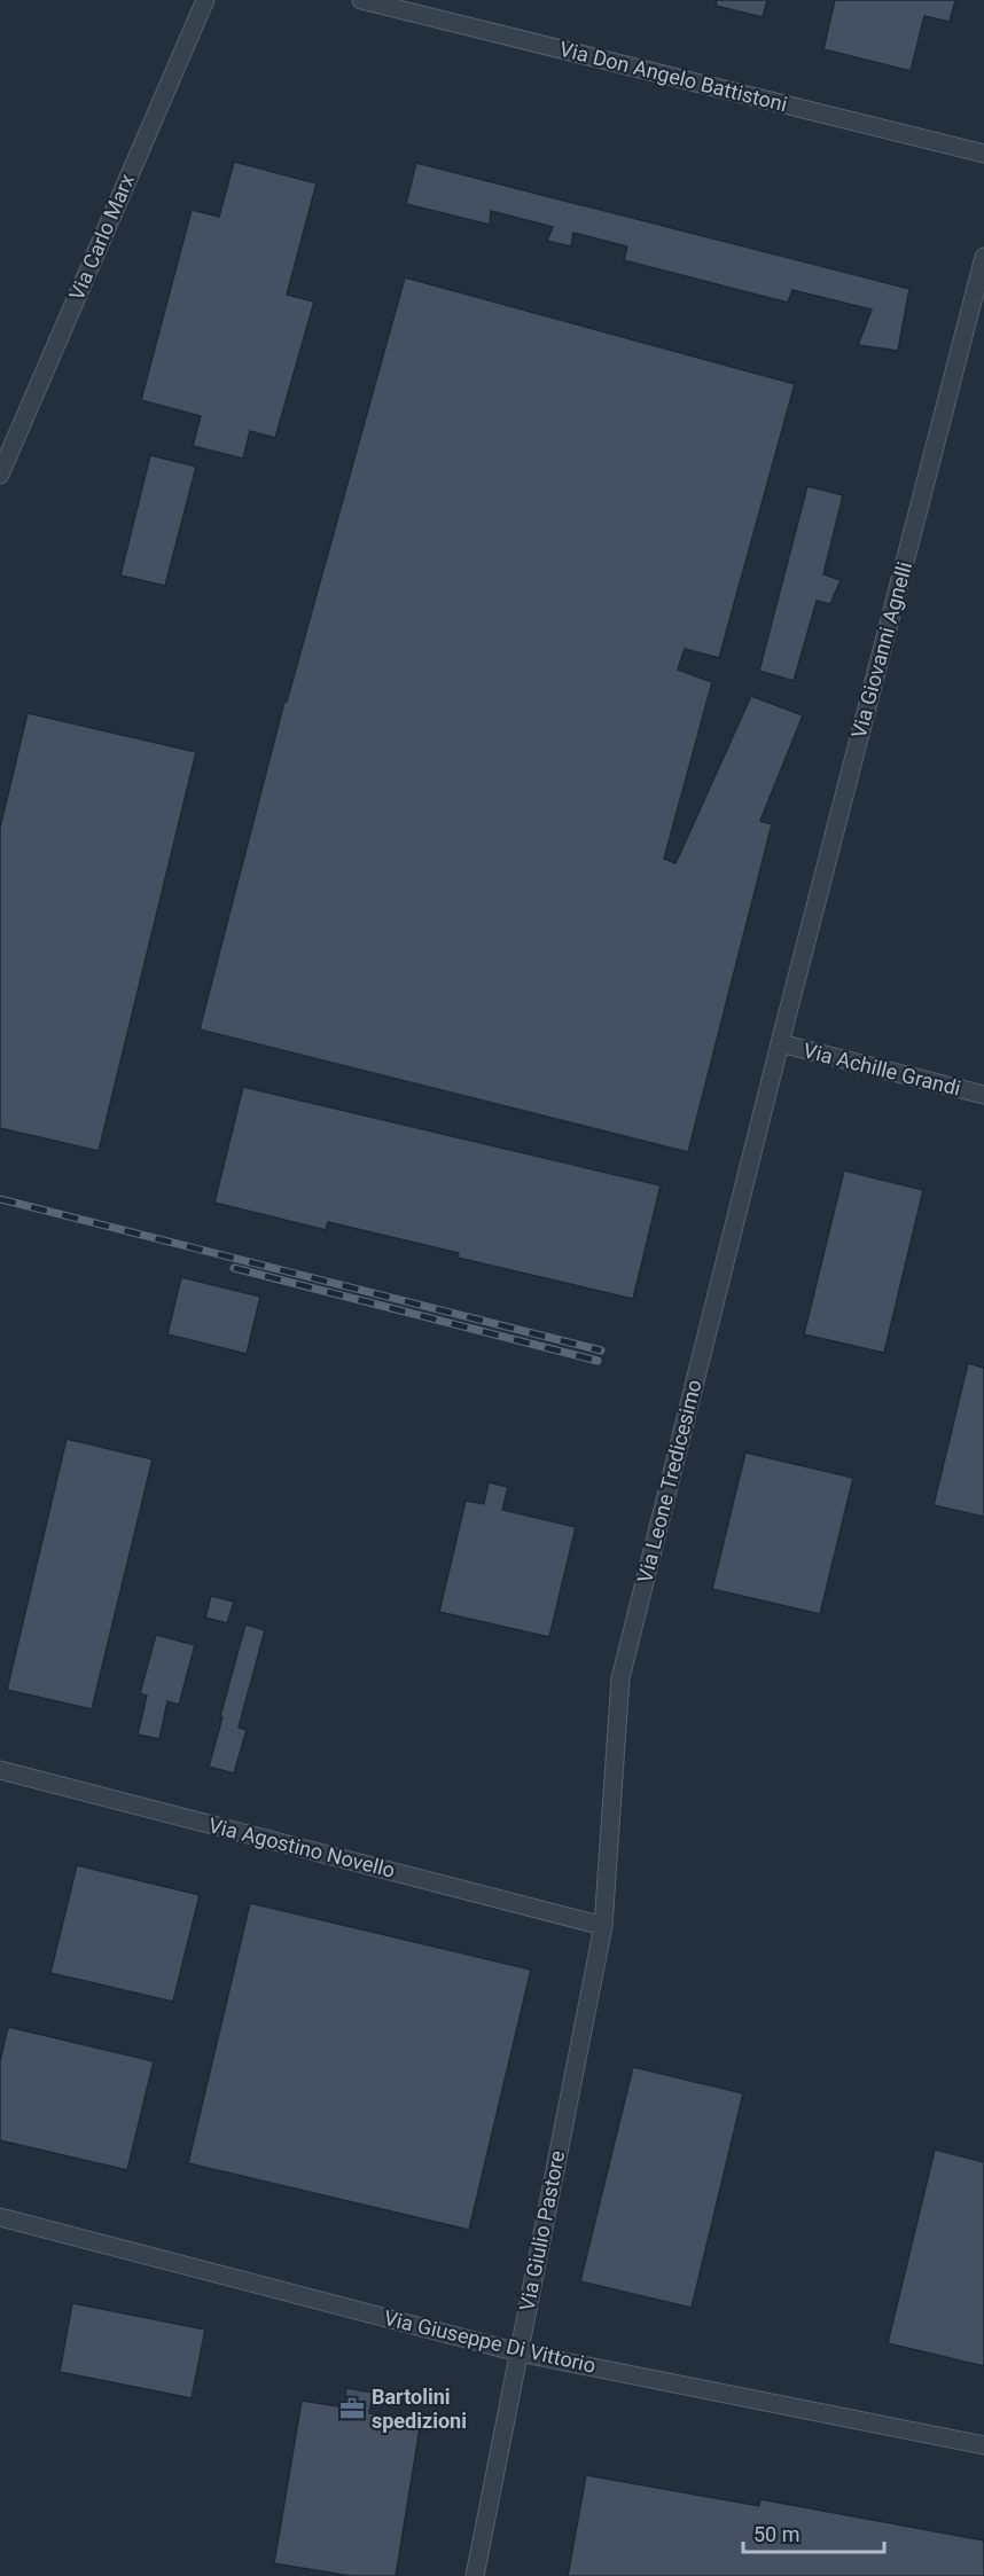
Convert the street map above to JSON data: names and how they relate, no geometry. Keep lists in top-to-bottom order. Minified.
{"streets":{"street":["Via Don Angelo Battistoni","Via Carlo Marx","Via Giovanni Agnelli","Via Achille Grandi","Via Leone Tredicesimo","Via Agostino Novello","Via Giulio Pastore","Via Giuseppe Di Vittorio"]},"crossings":[["Via Giovanni Agnelli","Via Achille Grandi"],["Via Giovanni Agnelli","Via Leone Tredicesimo"],["Via Achille Grandi","Via Leone Tredicesimo"],["Via Leone Tredicesimo","Via Agostino Novello"],["Via Leone Tredicesimo","Via Giulio Pastore"],["Via Agostino Novello","Via Giulio Pastore"],["Via Giulio Pastore","Via Giuseppe Di Vittorio"]],"places":{"office":["Bartolini spedizioni"]},"scale_bar":"50 m"}
